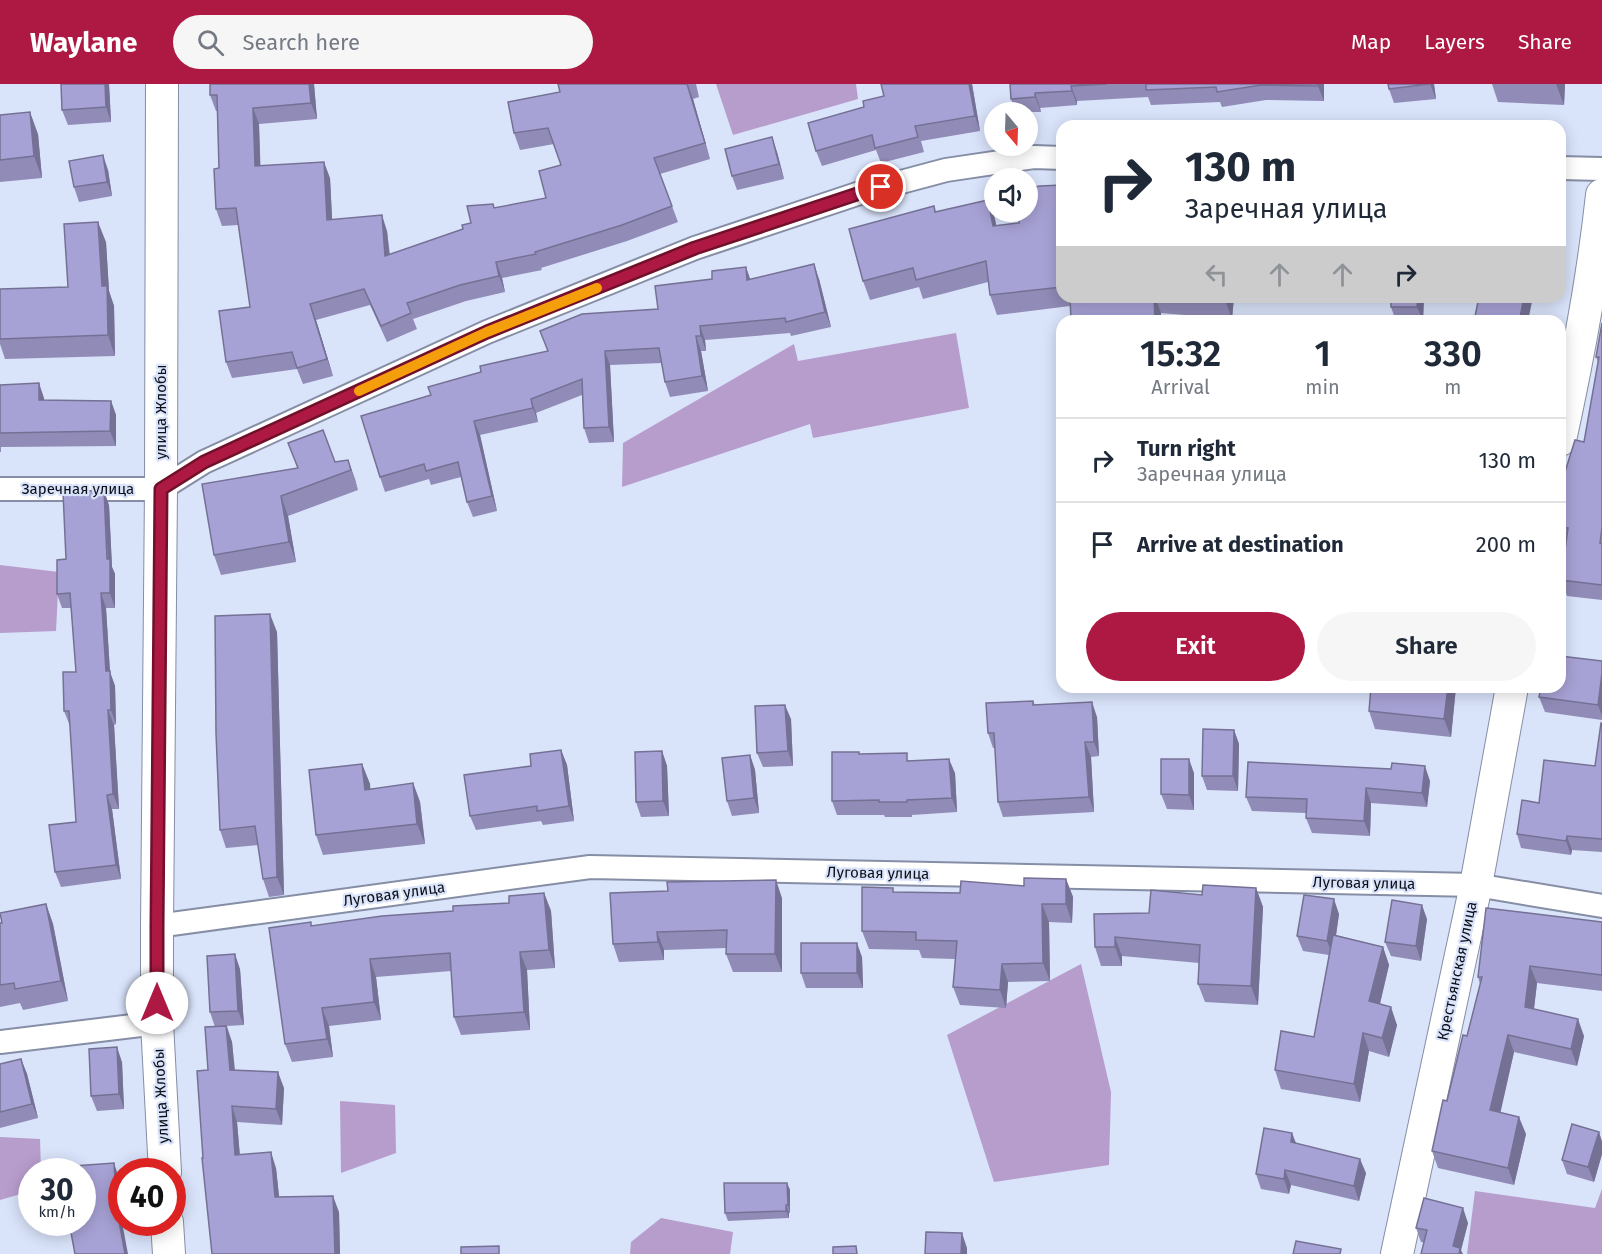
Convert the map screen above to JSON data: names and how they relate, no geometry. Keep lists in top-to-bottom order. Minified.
{"streets":{"street":["улица Жлобы","Заречная улица","Луговая улица","Крестьянская улица"]},"crossings":[["улица Жлобы","Заречная улица"],["улица Жлобы","Луговая улица"],["Луговая улица","Крестьянская улица"]],"north":"bottom","page":{"header":"Waylane","search":"Search here","nav":["Map","Layers","Share"],"turn":["130 m","Заречная улица"],"eta":["15:32","Arrival","1","min","330","m"],"list":[{"name":"Turn right","note":"Заречная улица","value":"130 m"},{"name":"Arrive at destination","value":"200 m"}],"buttons":["Exit","Share"],"speed":"30 km/h","limit":"40"}}
